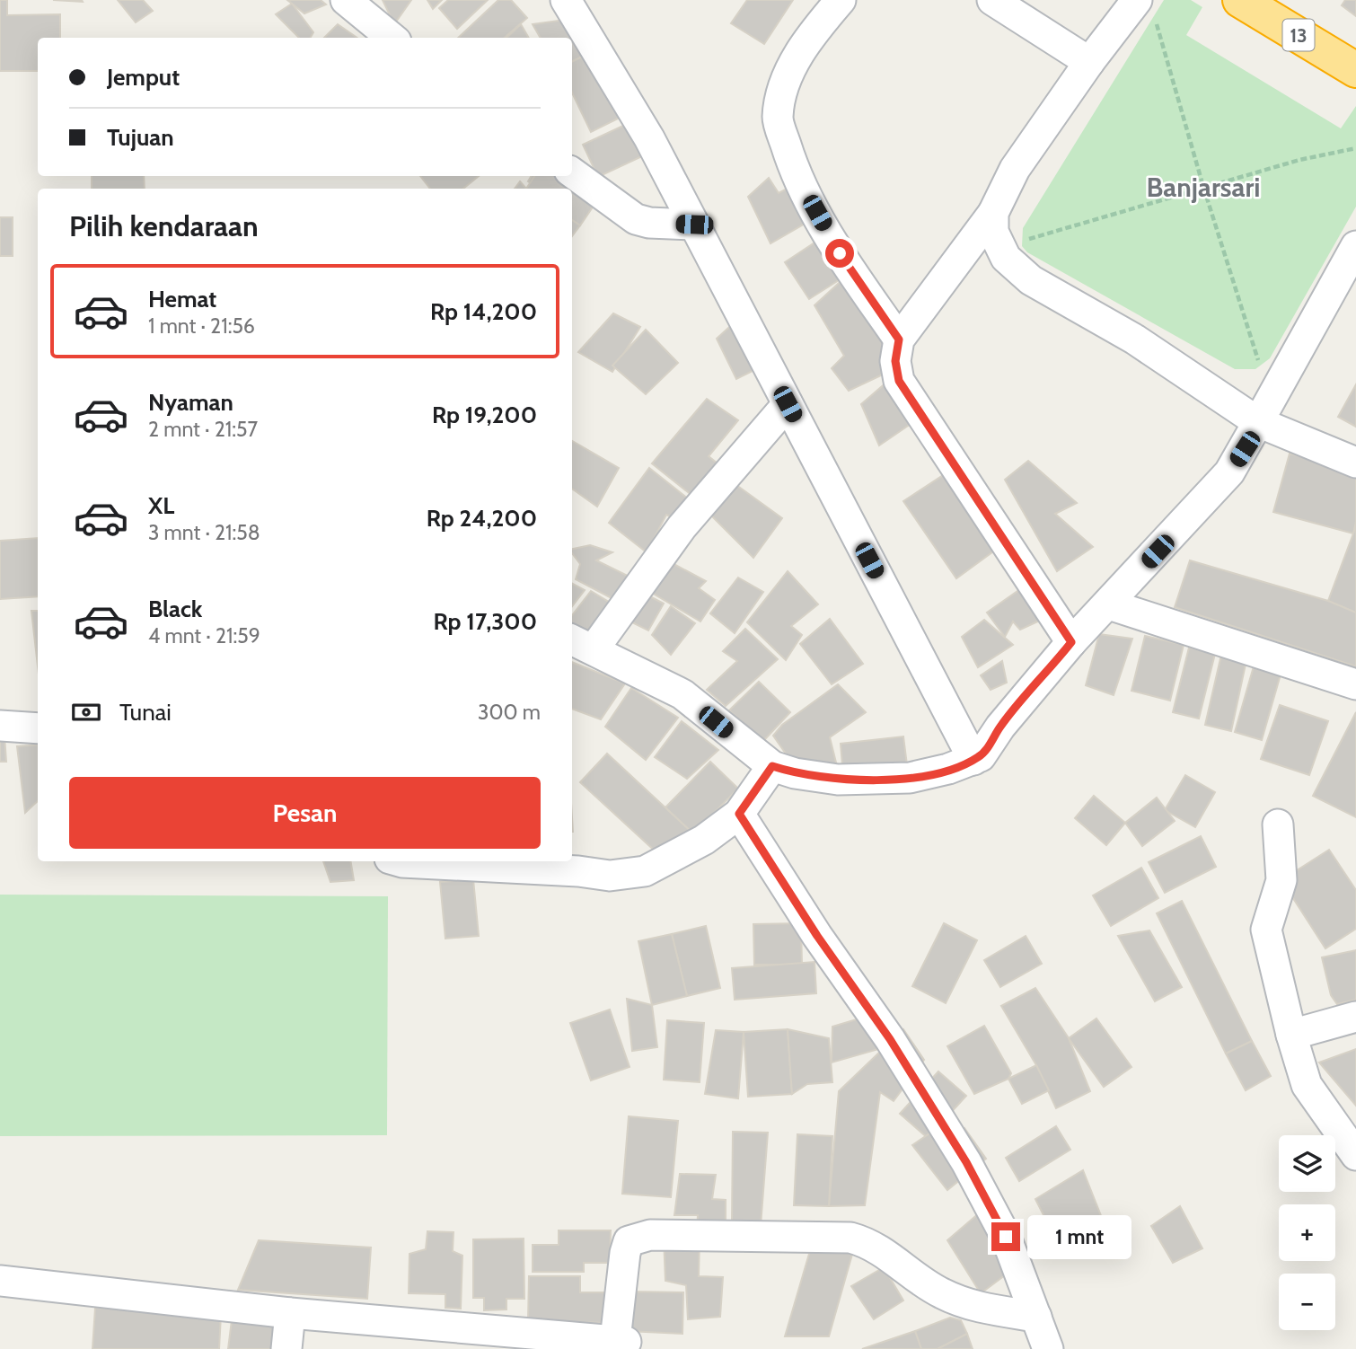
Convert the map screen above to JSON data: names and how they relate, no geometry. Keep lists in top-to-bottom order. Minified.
{"streets":{"highway":["13"]},"districts":["Banjarsari"],"page":{"banner":["Jemput","Tujuan"],"heading":"Pilih kendaraan","list":[{"name":"Hemat","note":"1 mnt · 21:56","value":"Rp 14,200"},{"name":"Nyaman","note":"2 mnt · 21:57","value":"Rp 19,200"},{"name":"XL","note":"3 mnt · 21:58","value":"Rp 24,200"},{"name":"Black","note":"4 mnt · 21:59","value":"Rp 17,300"}],"pay":["Tunai","300 m"],"buttons":"Pesan","map_buttons":["+","−"],"bubble":"1 mnt"}}
